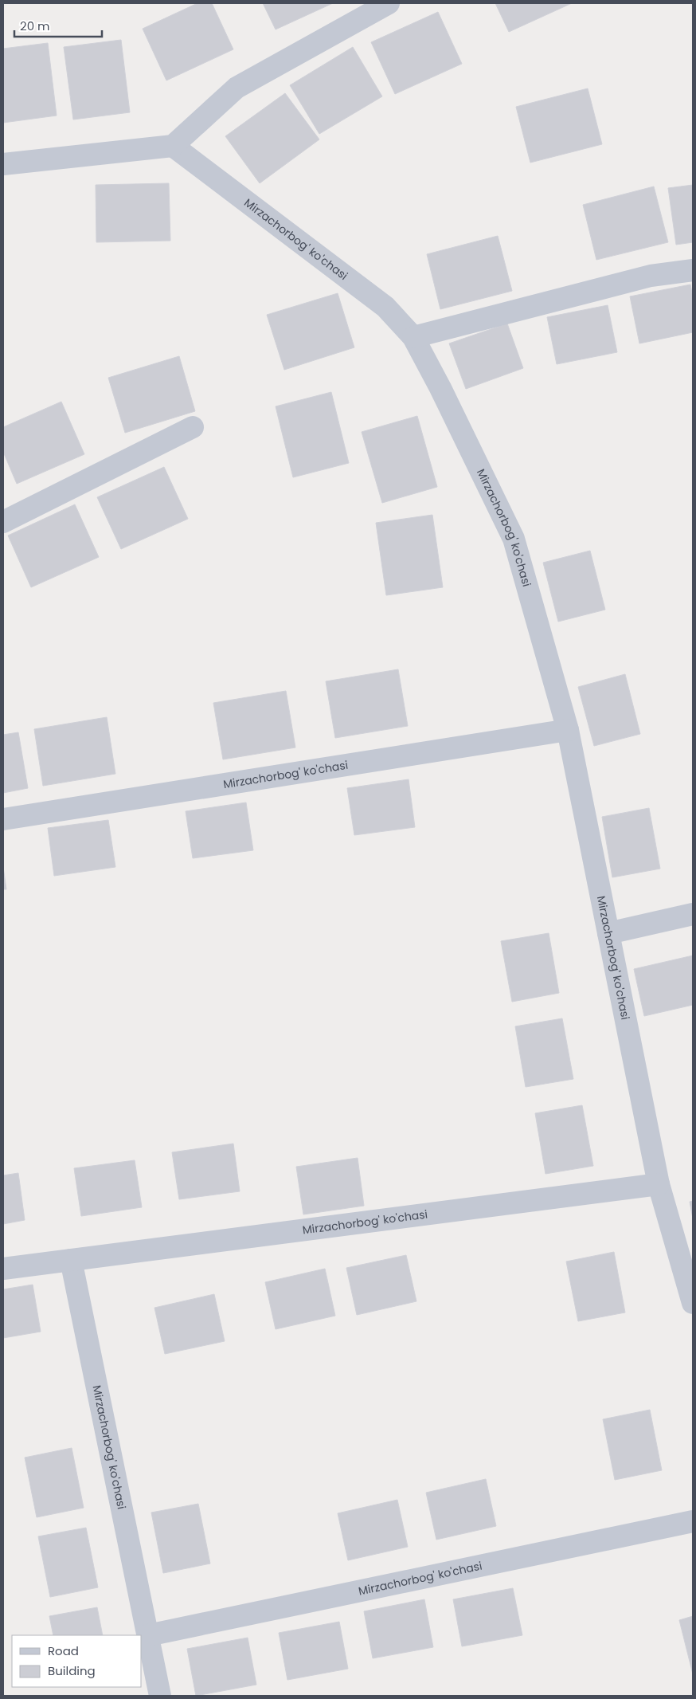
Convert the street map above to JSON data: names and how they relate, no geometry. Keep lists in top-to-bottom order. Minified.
{"streets":{"street":["Mirzachorbog' ko'chasi"]},"legend":["Road","Building"],"scale_bar":"20 m"}
